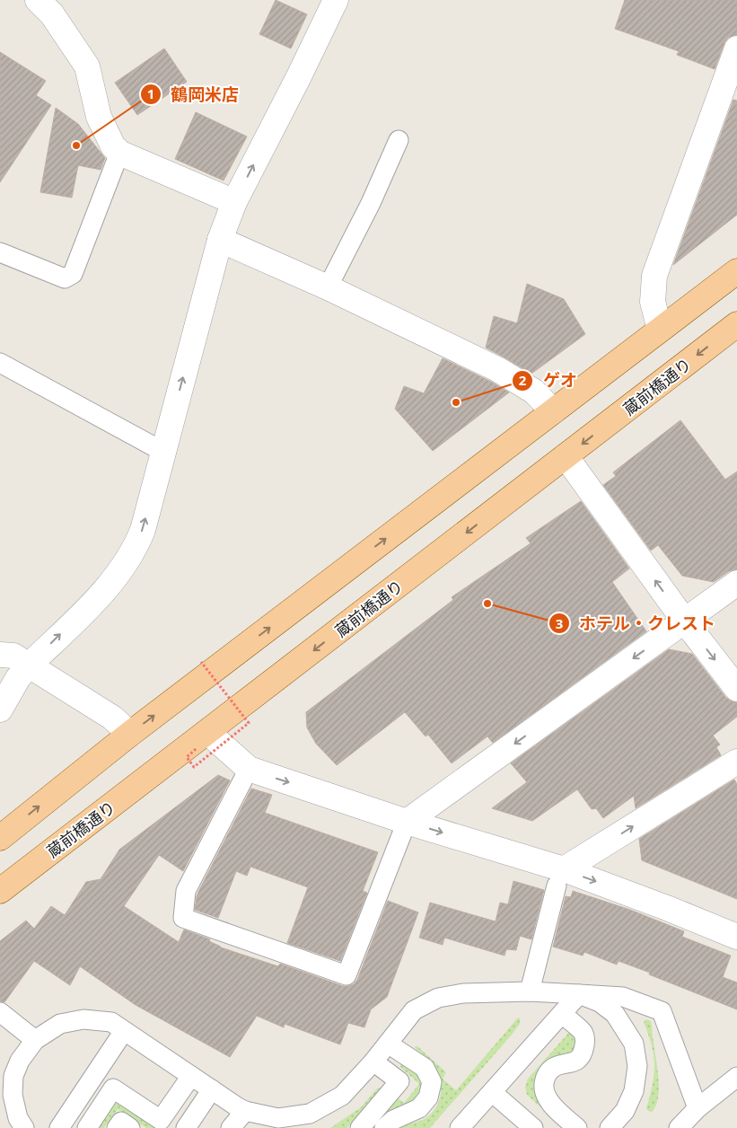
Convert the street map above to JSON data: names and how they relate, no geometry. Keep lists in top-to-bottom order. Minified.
{"streets":{"main road":["蔵前橋通り"]},"places":["鶴岡米店","ゲオ","ホテル・クレスト"]}
